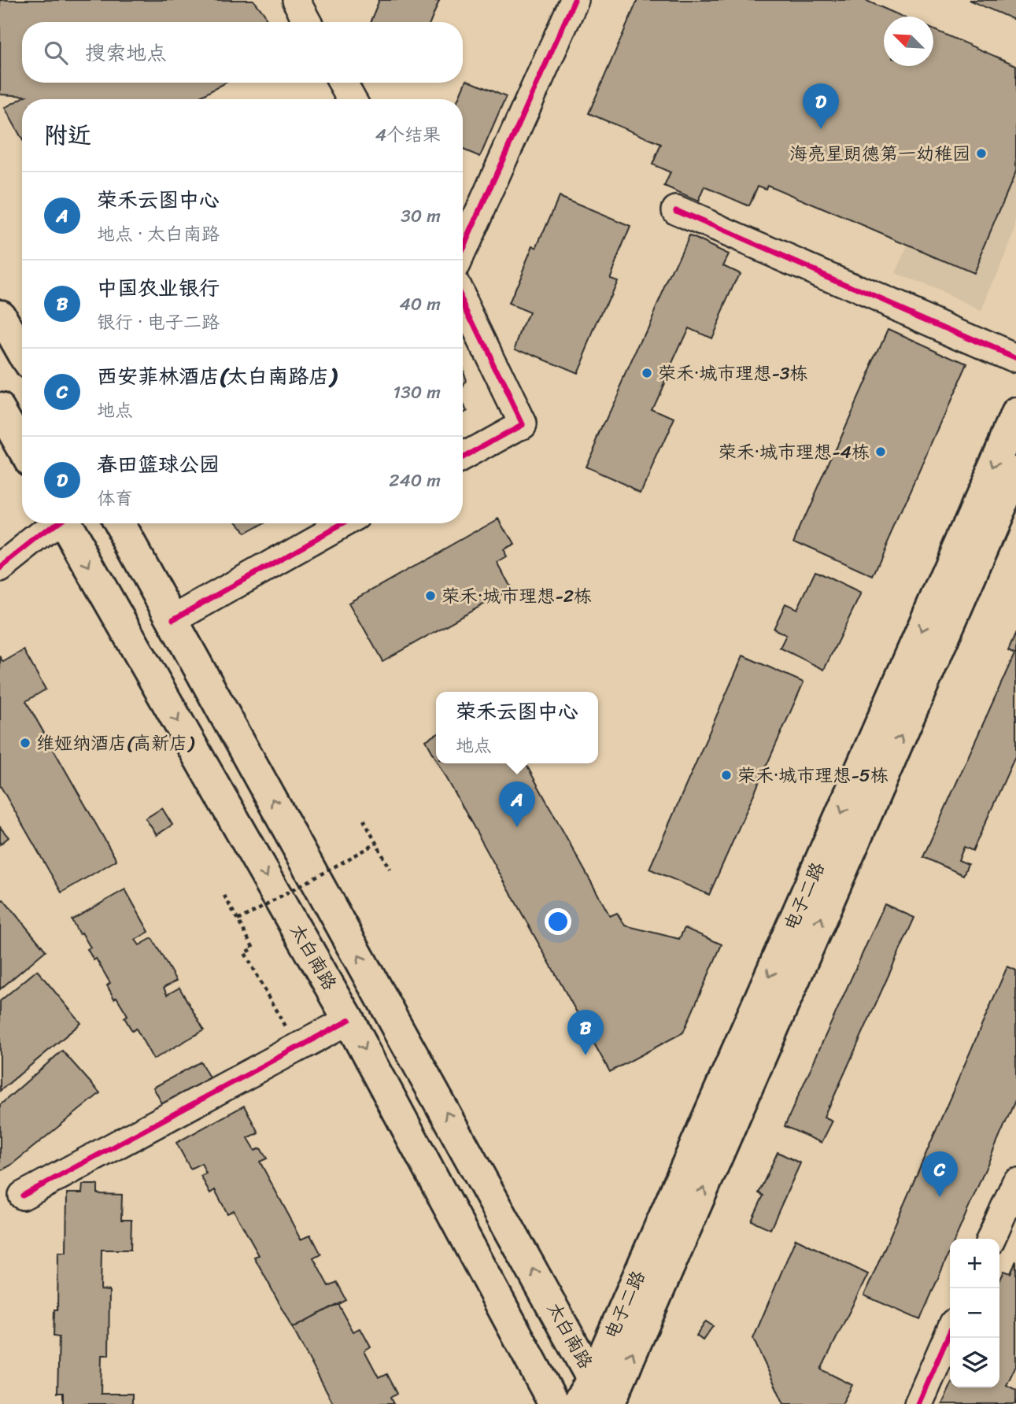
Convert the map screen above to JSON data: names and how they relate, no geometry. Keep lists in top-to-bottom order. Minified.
{"streets":{"main road":["电子二路","太白南路"]},"crossings":[["电子二路","太白南路"]],"places":["海亮星朗德第一幼稚园","荣禾·城市理想-3栋","荣禾·城市理想-4栋","荣禾·城市理想-2栋","维娅纳酒店(高新店)","荣禾·城市理想-5栋"],"north":"top left","page":{"search":"搜索地点","pins":["D","A","B","C"],"heading":["附近","4个结果"],"list":[{"mark":"A","name":"荣禾云图中心","note":"地点 · 太白南路","value":"30 m"},{"mark":"B","name":"中国农业银行","note":"银行 · 电子二路","value":"40 m"},{"mark":"C","name":"西安菲林酒店(太白南路店)","note":"地点","value":"130 m"},{"mark":"D","name":"春田篮球公园","note":"体育","value":"240 m"}],"popup":["荣禾云图中心","地点"],"map_buttons":["+","−"]}}
